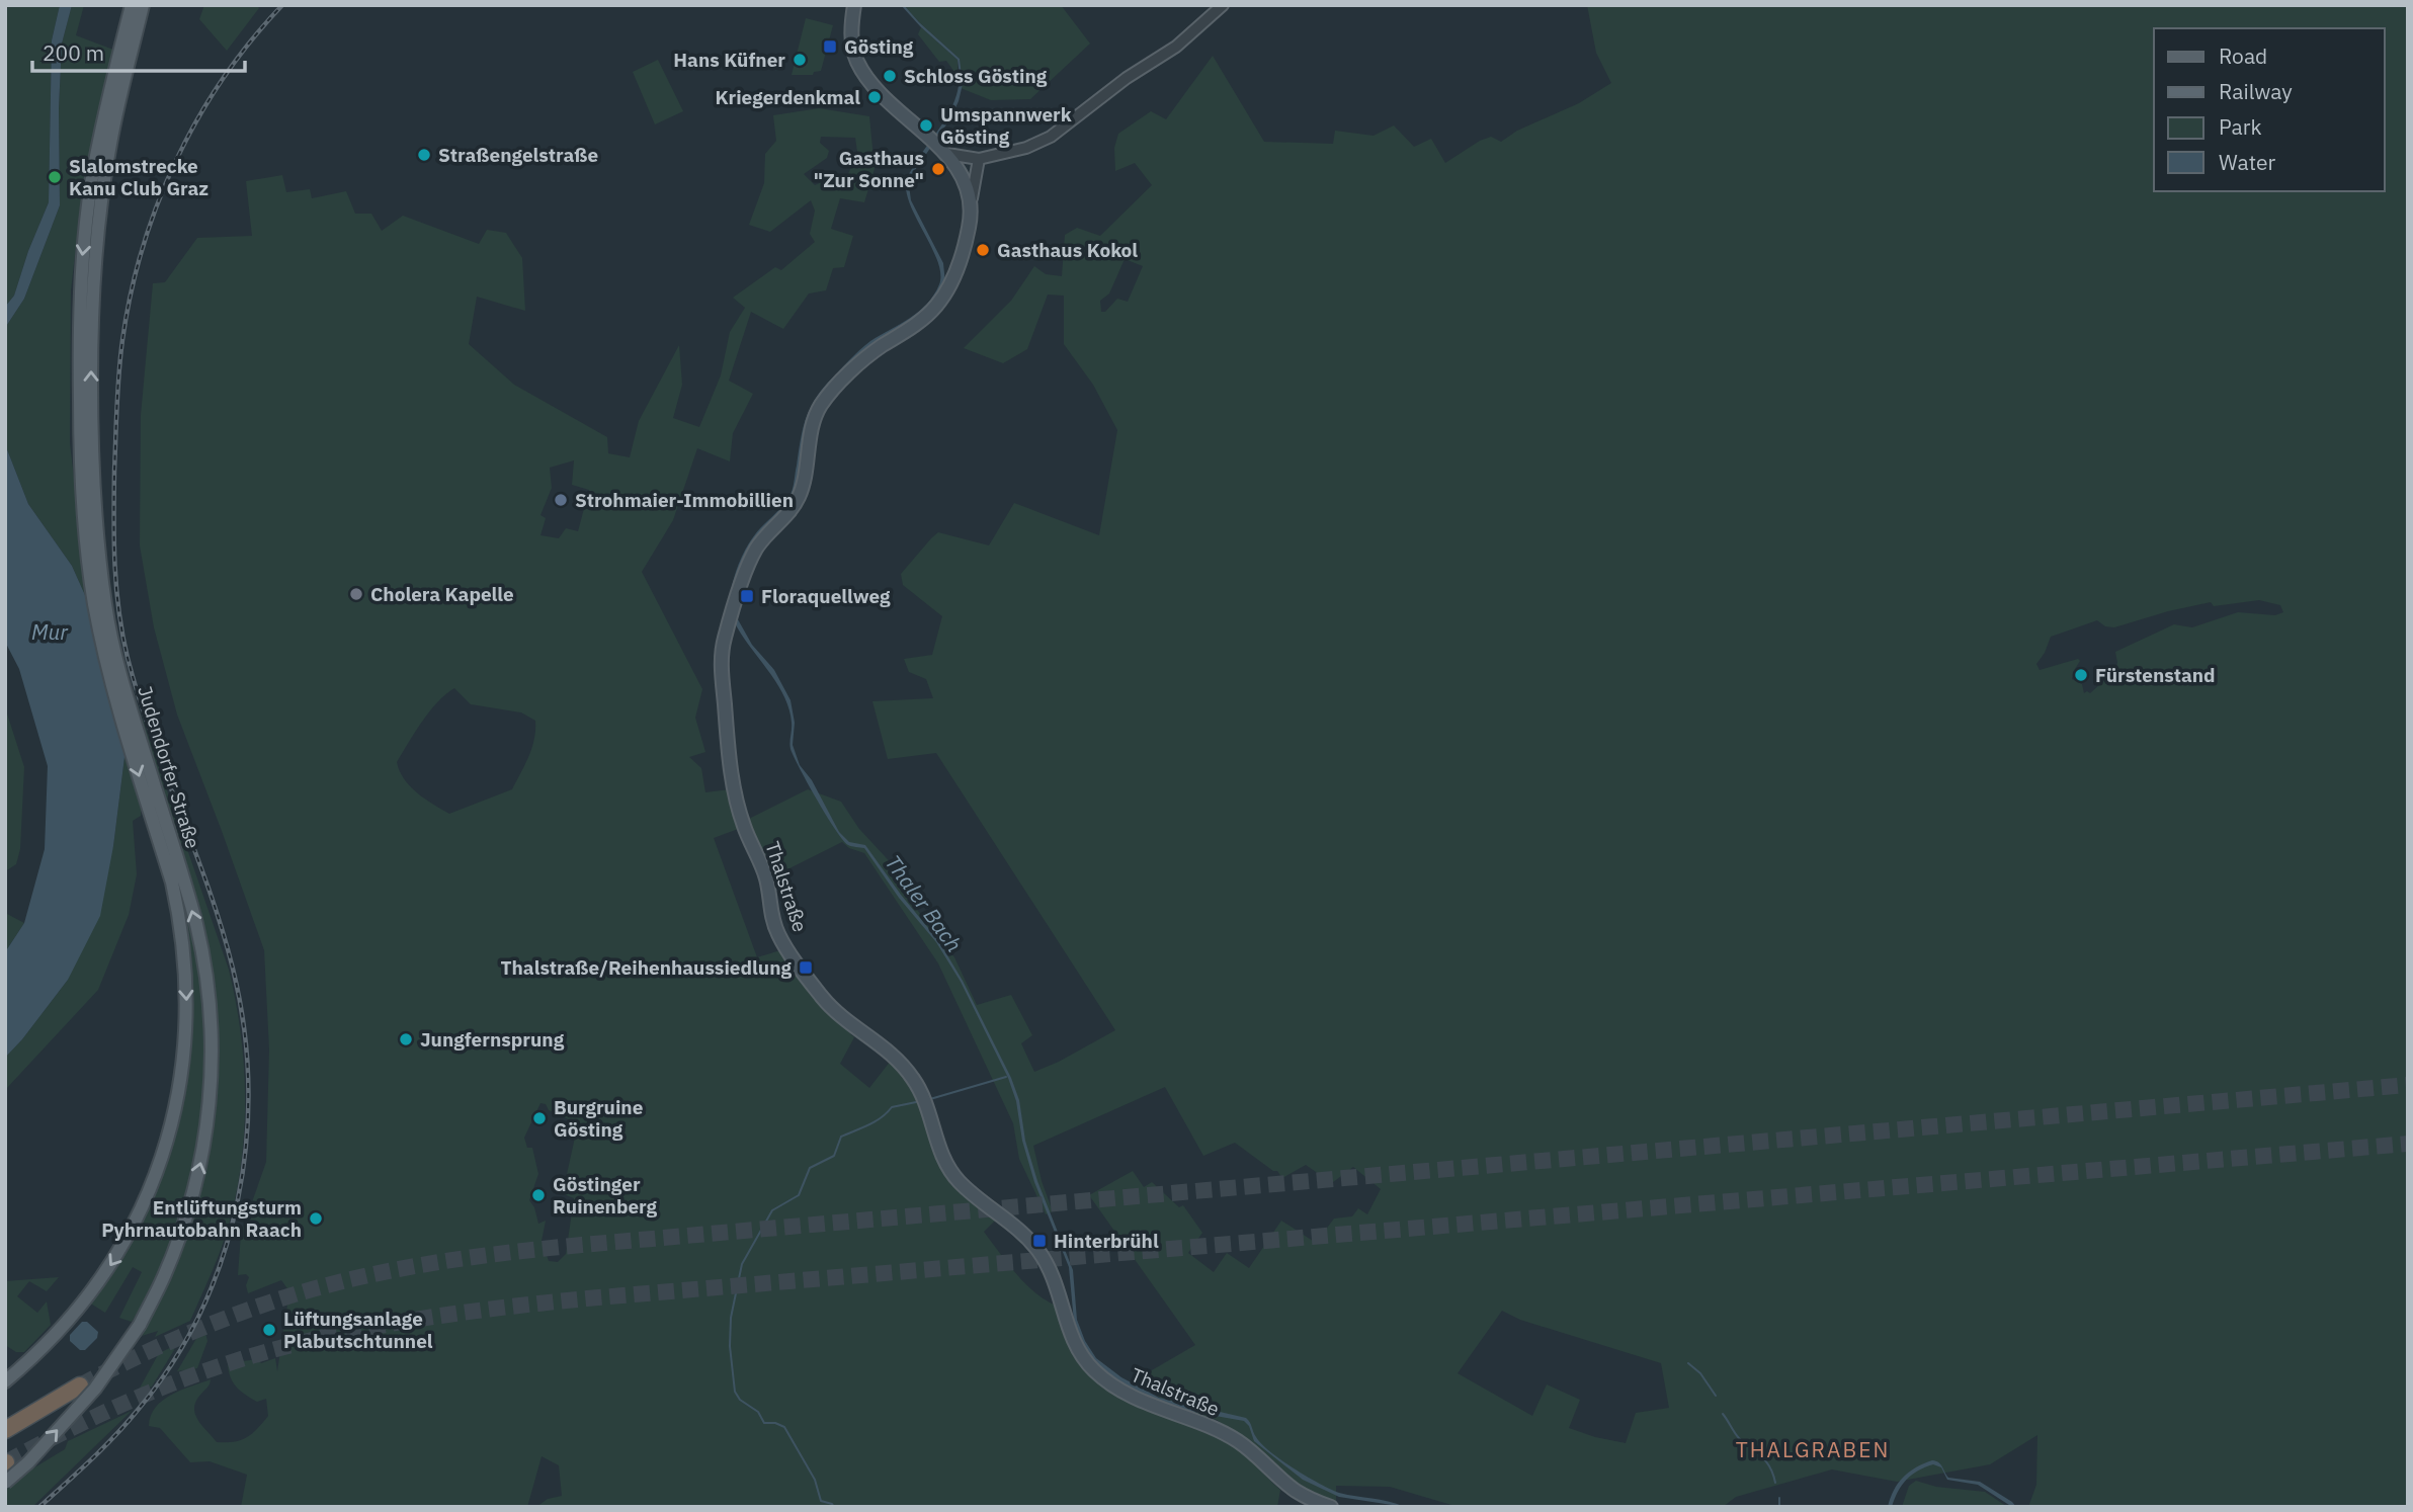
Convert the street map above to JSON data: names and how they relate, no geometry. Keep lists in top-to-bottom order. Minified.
{"streets":{"main road":["Judendorfer Straße","Thalstraße"]},"districts":["THALGRABEN"],"water":["Mur","Thaler Bach"],"places":{"transit":["Gösting","Floraquellweg","Thalstraße/Reihenhaussiedlung","Hinterbrühl"],"other":["Hans Küfner","Schloss Gösting","Kriegerdenkmal","Umspannwerk Gösting","Straßengelstraße","Gasthaus \"Zur Sonne\"","Slalomstrecke Kanu Club Graz","Gasthaus Kokol","Strohmaier-Immobillien","Cholera Kapelle","Fürstenstand","Jungfernsprung","Burgruine Gösting","Göstinger Ruinenberg","Entlüftungsturm Pyhrnautobahn Raach","Lüftungsanlage Plabutschtunnel"]},"legend":["Road","Railway","Park","Water"],"scale_bar":"200 m"}
